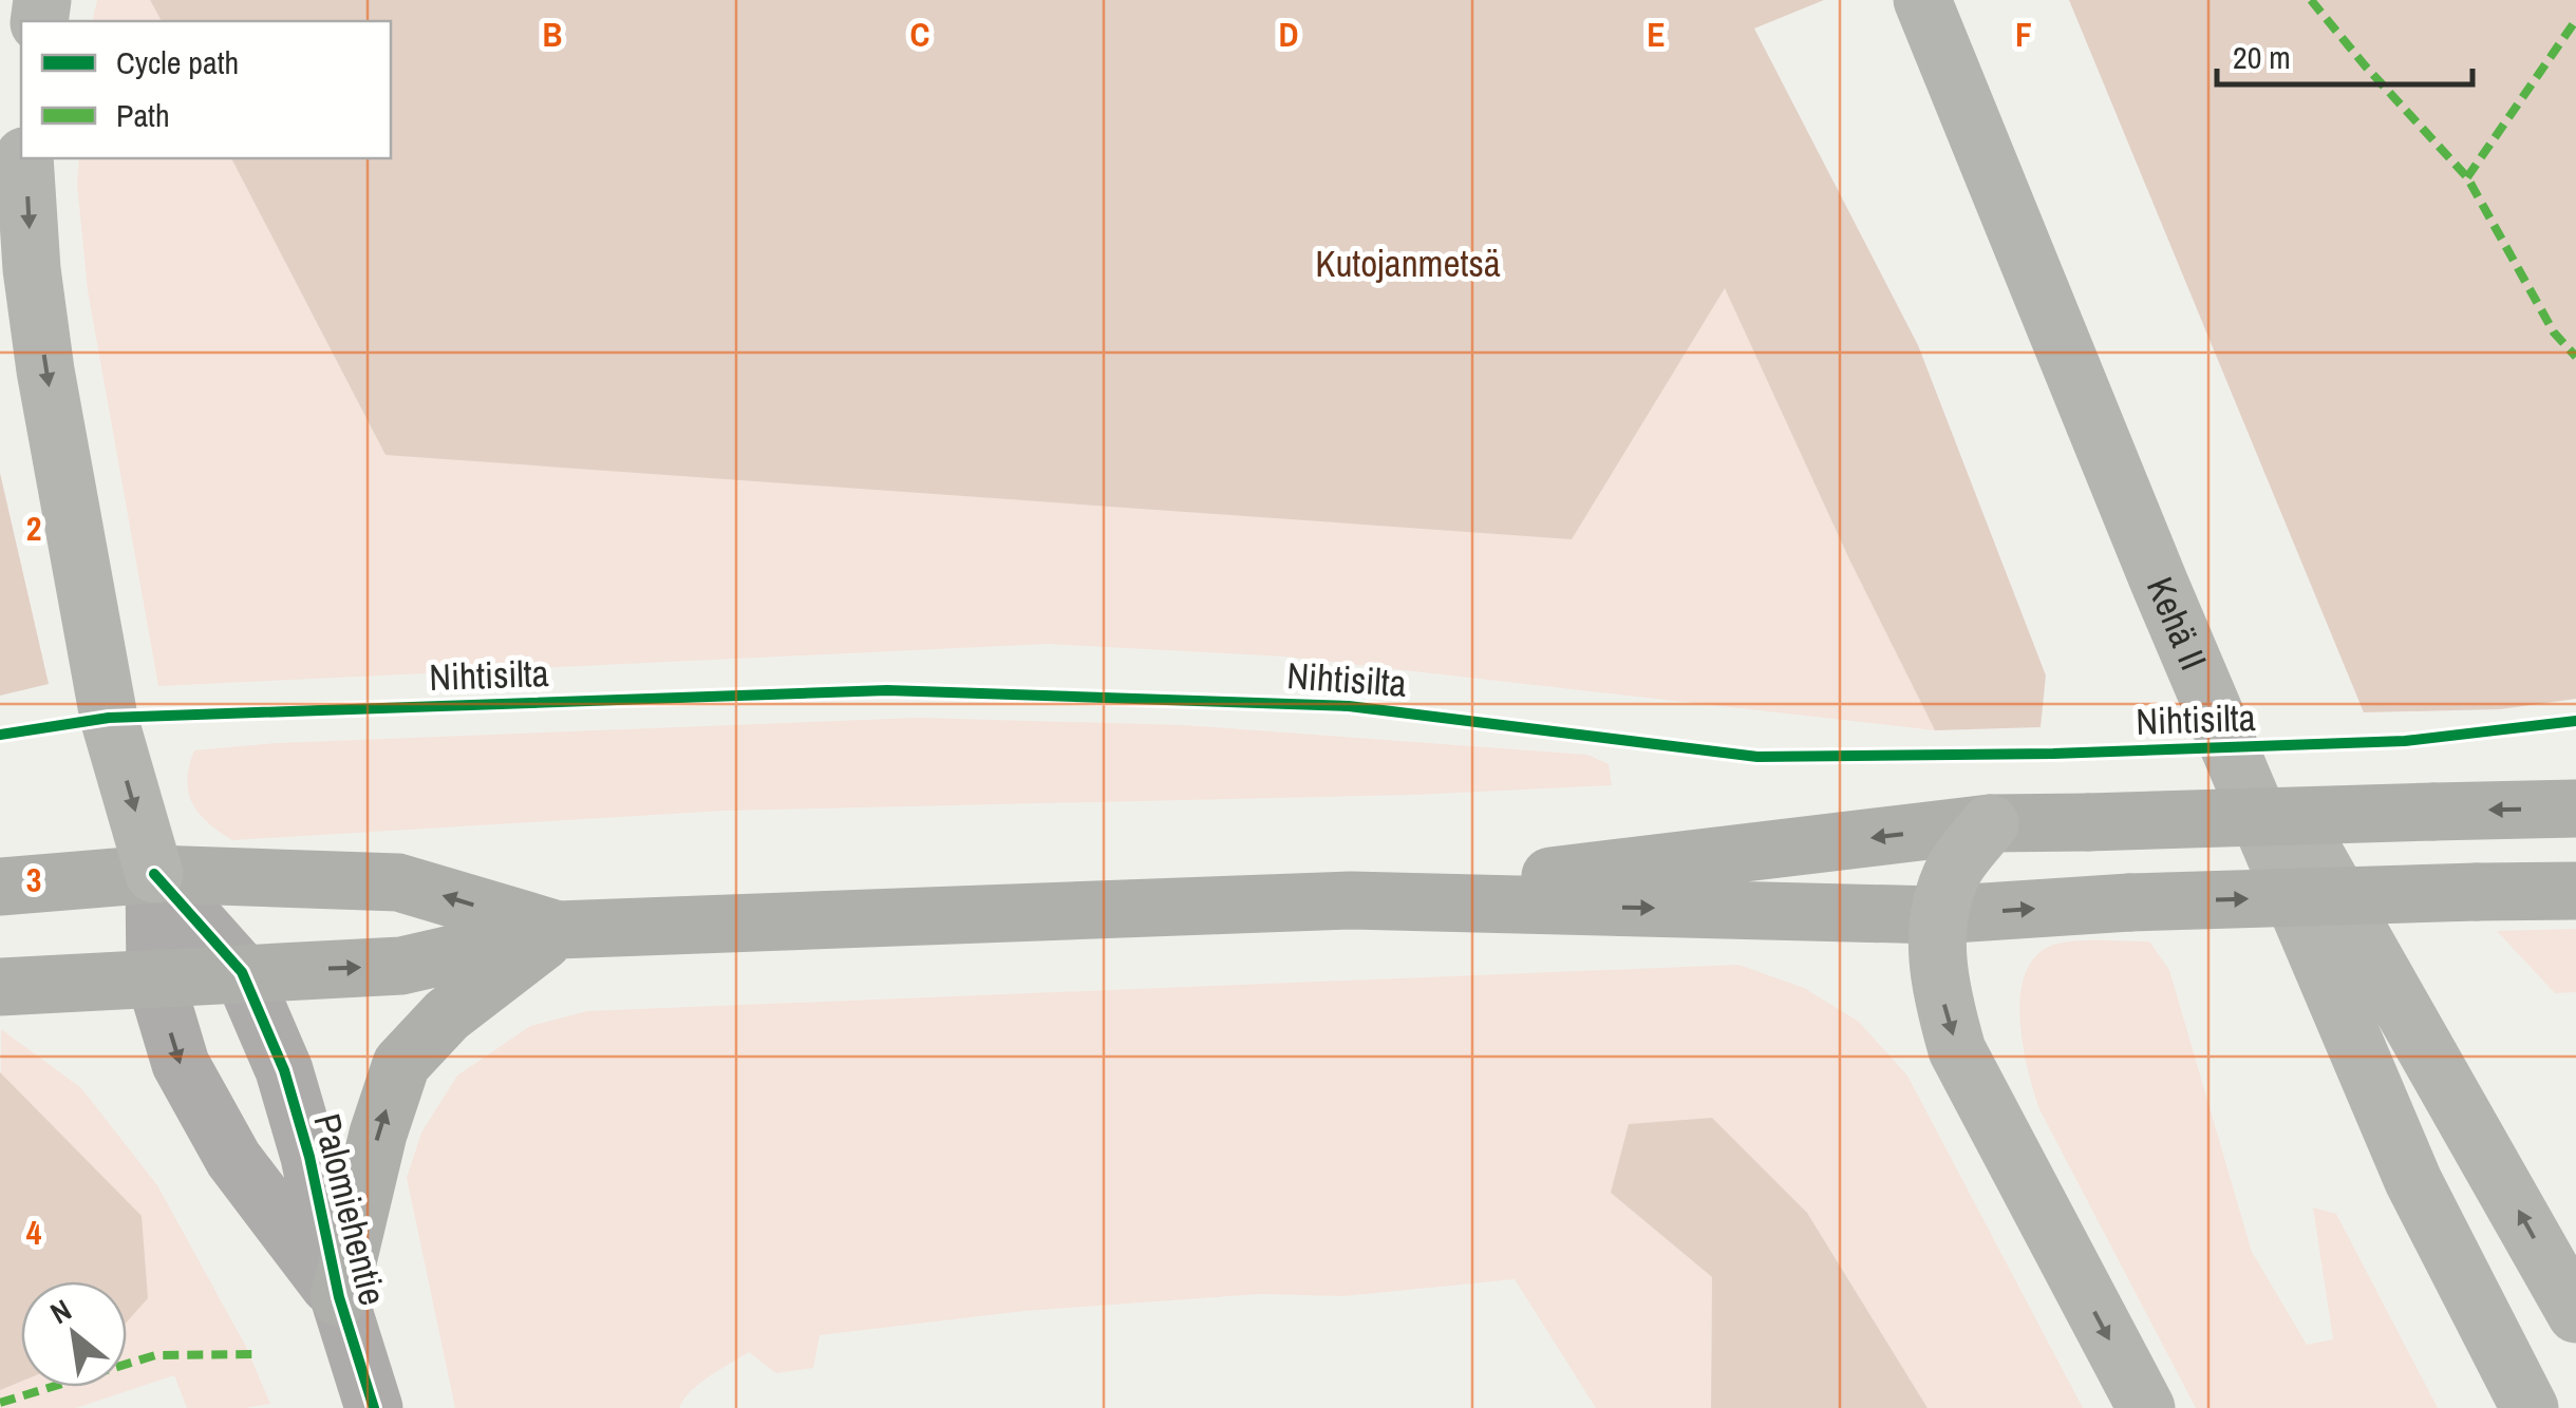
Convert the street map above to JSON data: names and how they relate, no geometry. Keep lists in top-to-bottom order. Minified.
{"streets":{"highway":["Kehä II"],"street":["Palomiehentie"],"cycle path":["Nihtisilta"]},"parks":["Kutojanmetsä"],"legend":["Cycle path","Path"],"scale_bar":"20 m","north":"top left","grid":{"columns":["B","C","D","E","F"],"rows":["2","3","4"]}}
